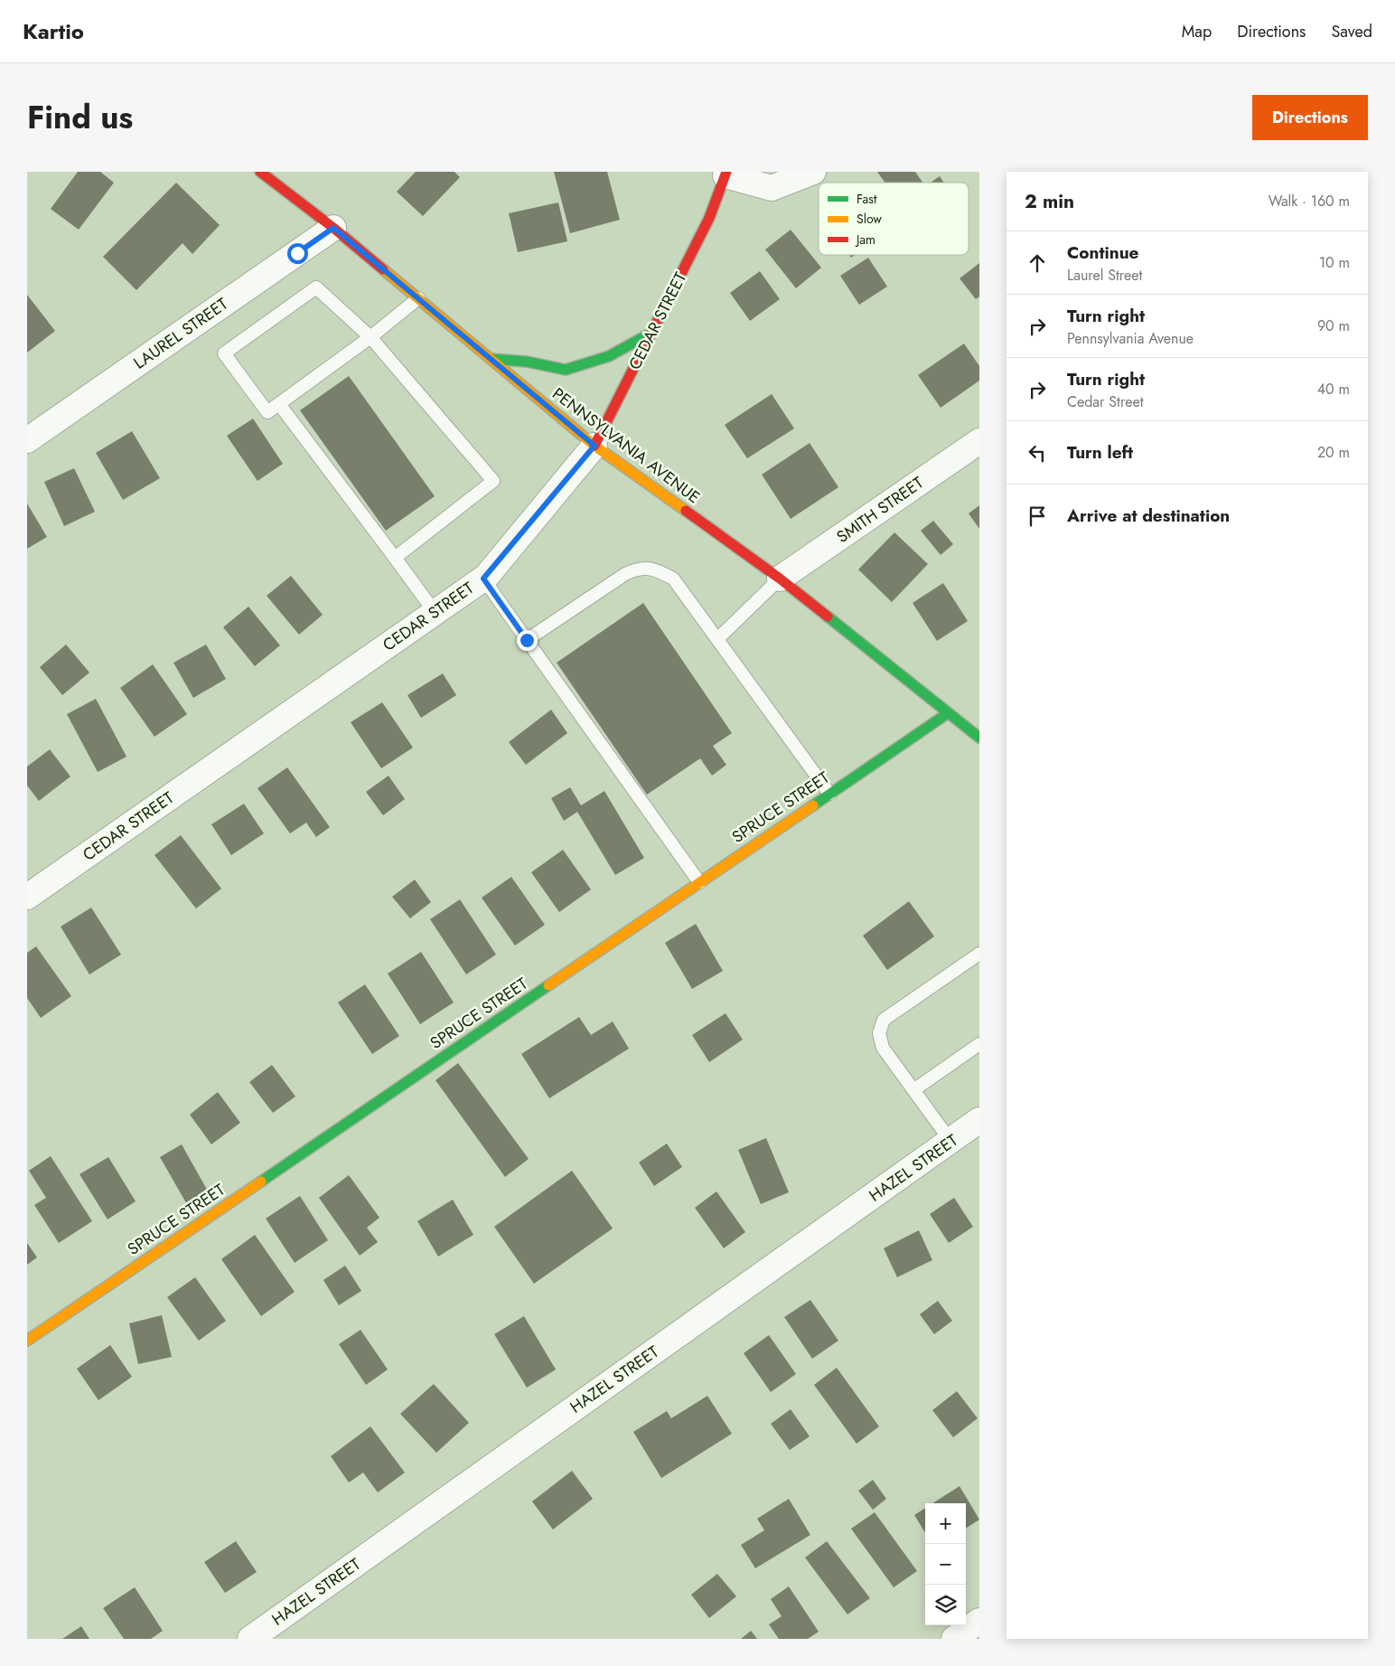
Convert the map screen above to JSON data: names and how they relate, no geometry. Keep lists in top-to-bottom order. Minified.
{"streets":{"main road":["CEDAR STREET","PENNSYLVANIA AVENUE","SPRUCE STREET"],"street":["LAUREL STREET","SMITH STREET","HAZEL STREET"]},"crossings":[["CEDAR STREET","PENNSYLVANIA AVENUE"],["LAUREL STREET","PENNSYLVANIA AVENUE"],["PENNSYLVANIA AVENUE","SMITH STREET"],["PENNSYLVANIA AVENUE","SPRUCE STREET"]],"legend":["Fast","Slow","Jam"],"page":{"header":"Kartio","nav":["Map","Directions","Saved"],"title":"Find us","buttons":"Directions","heading":["2 min","Walk · 160 m"],"list":[["Continue","Laurel Street","10 m"],["Turn right","Pennsylvania Avenue","90 m"],["Turn right","Cedar Street","40 m"],["Turn left","20 m"],"Arrive at destination"],"map_buttons":["+","−"]}}
